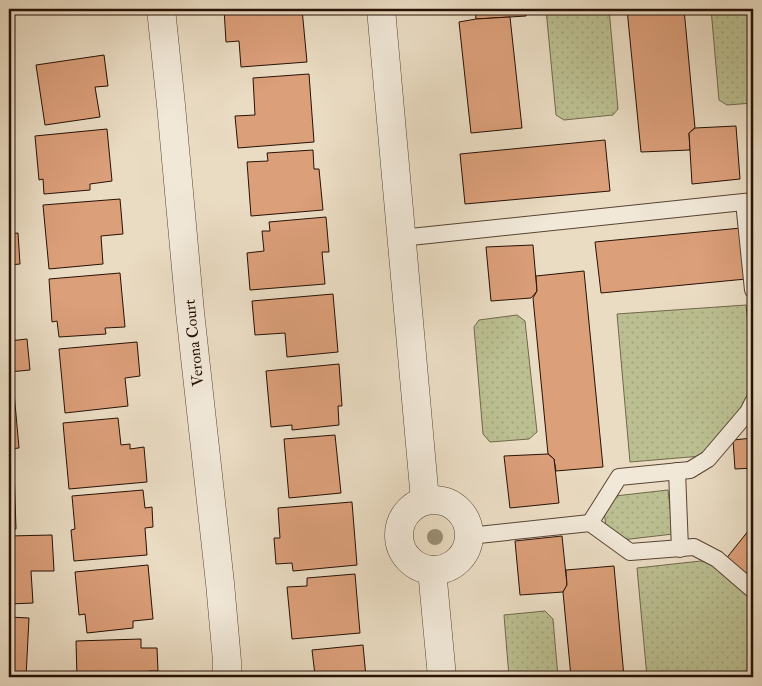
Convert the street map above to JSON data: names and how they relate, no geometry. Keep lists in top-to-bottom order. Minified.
{"streets":{"street":["Verona Court"]}}
